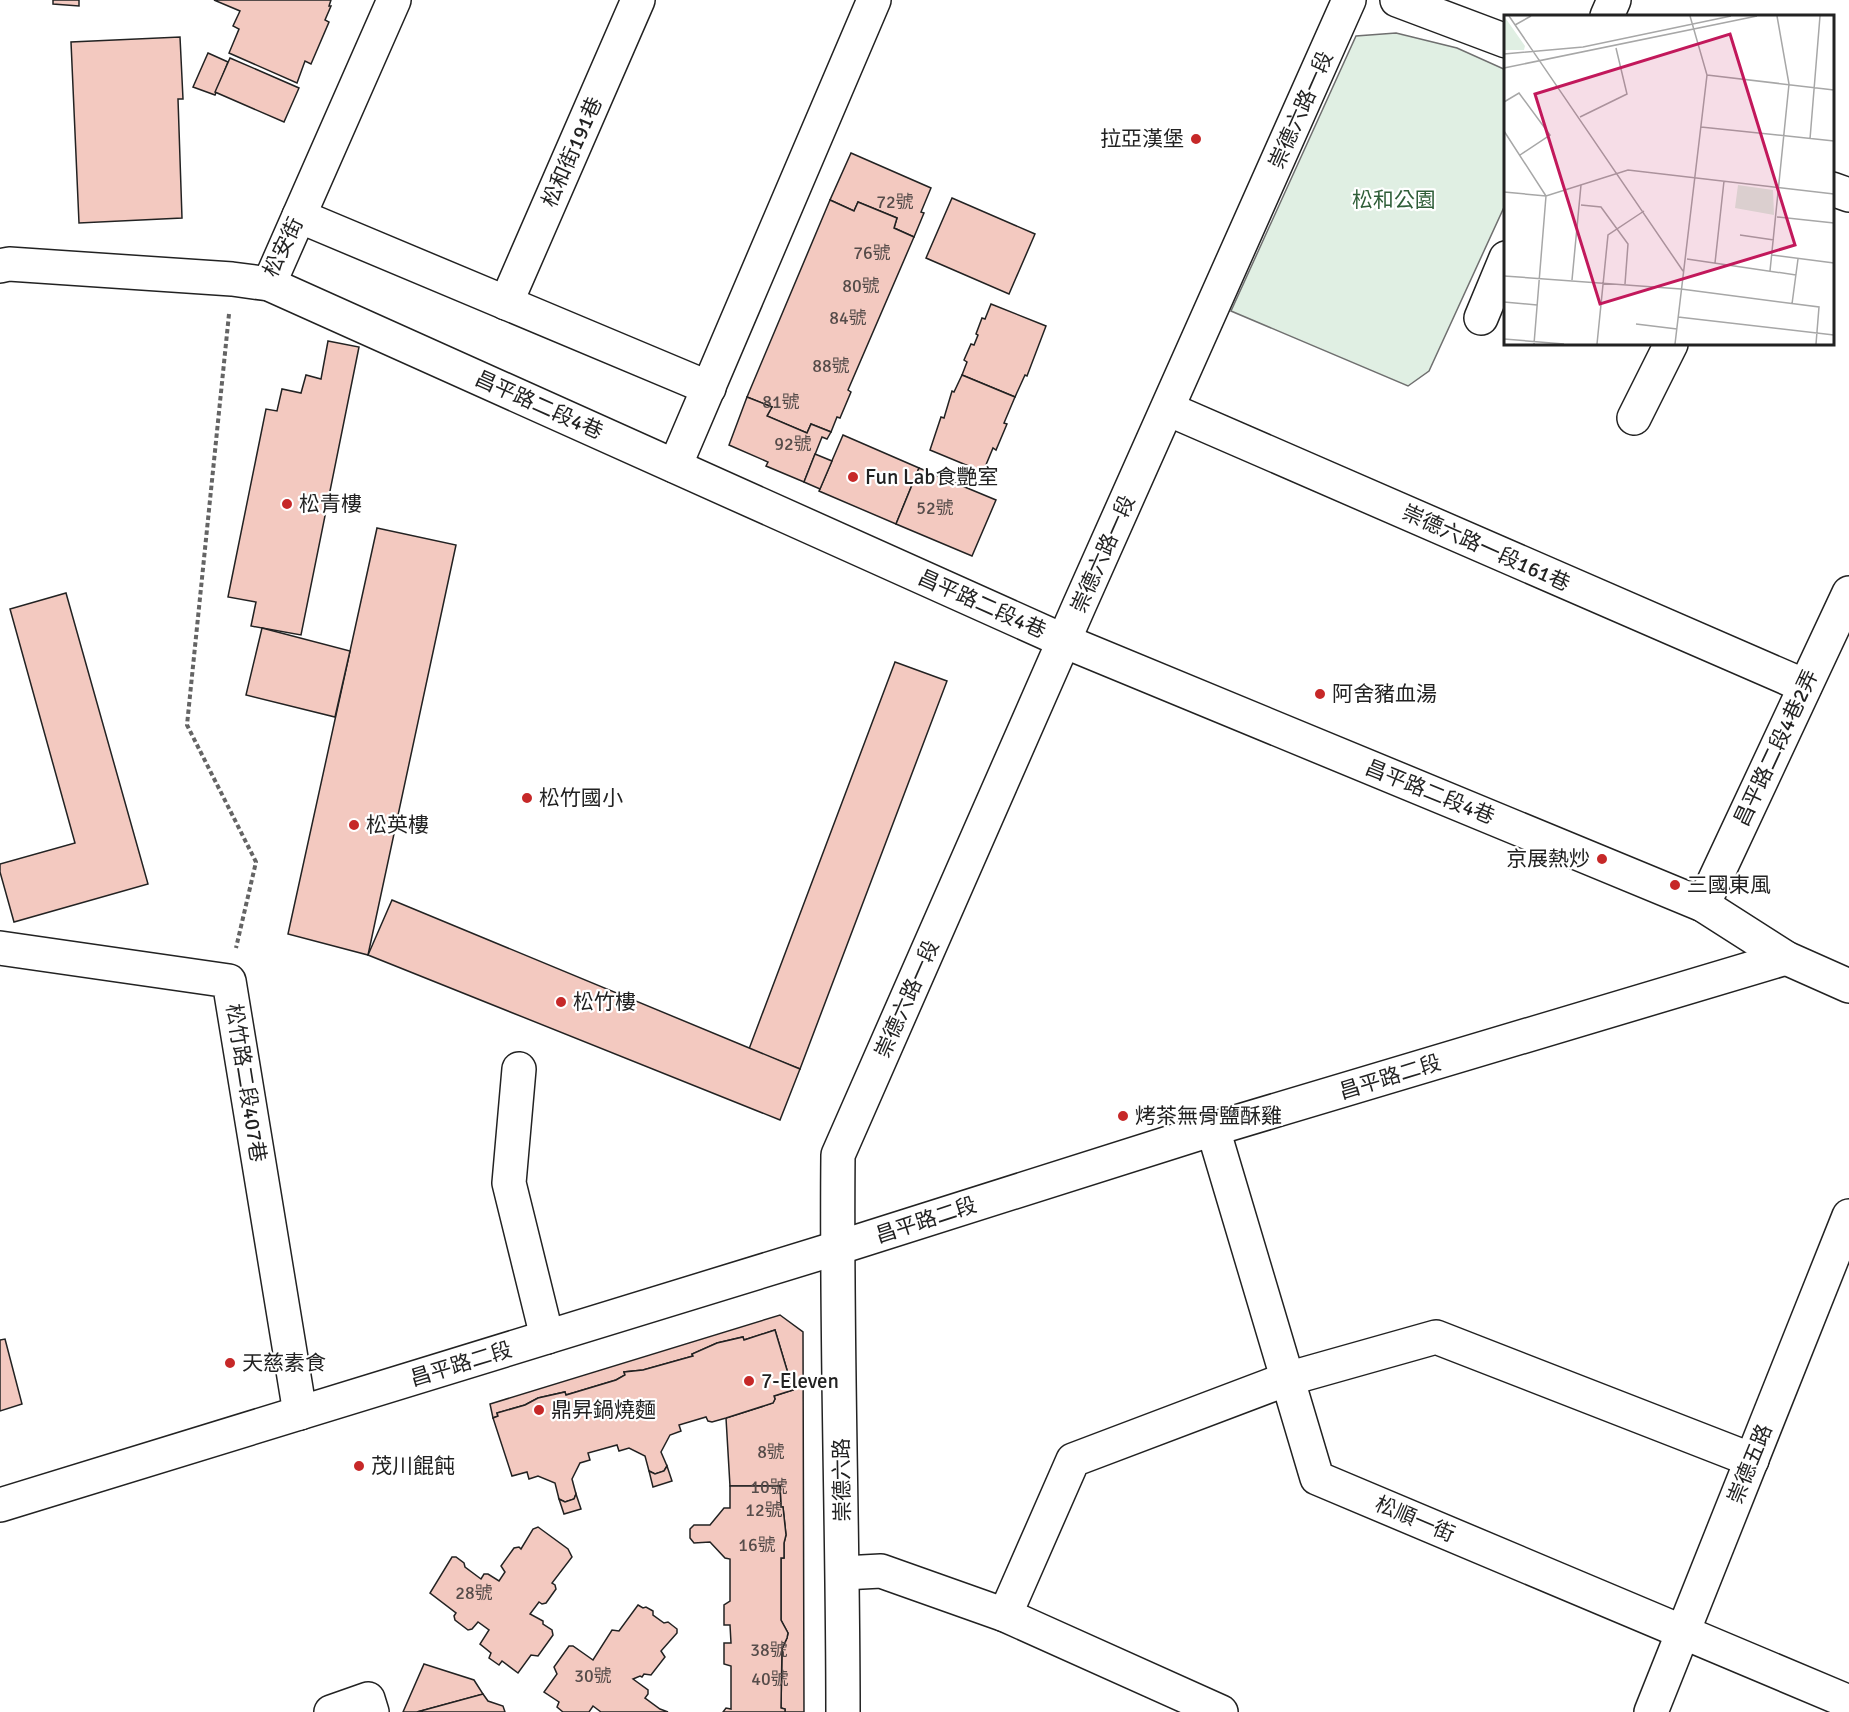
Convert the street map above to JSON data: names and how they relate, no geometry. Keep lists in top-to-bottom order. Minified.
{"streets":{"street":["崇德六路一段","松和街191巷","松安街","昌平路二段4巷","崇德六路一段161巷","昌平路二段4巷2弄","昌平路二段","松竹路二段407巷","崇德五路","崇德六路","松順一街"]},"crossings":[["崇德六路一段","昌平路二段4巷"],["崇德六路一段","崇德六路一段161巷"],["崇德六路一段","昌平路二段"],["崇德六路一段","崇德六路"],["松安街","昌平路二段4巷"],["昌平路二段4巷","昌平路二段4巷2弄"],["昌平路二段4巷","昌平路二段"],["崇德六路一段161巷","昌平路二段4巷2弄"],["昌平路二段","松竹路二段407巷"],["昌平路二段","崇德六路"],["昌平路二段","松順一街"],["崇德五路","松順一街"]],"parks":["松和公園"],"places":["拉亞漢堡","Fun Lab食艷室","松青樓","阿舍豬血湯","松竹國小","松英樓","京展熱炒","三國東風","松竹樓","烤茶無骨鹽酥雞","天慈素食","7-Eleven","鼎昇鍋燒麵","茂川餛飩"],"house_numbers":["72號","76號","80號","84號","88號","81號","92號","52號","8號","10號","12號","16號","28號","38號","30號","40號"]}
